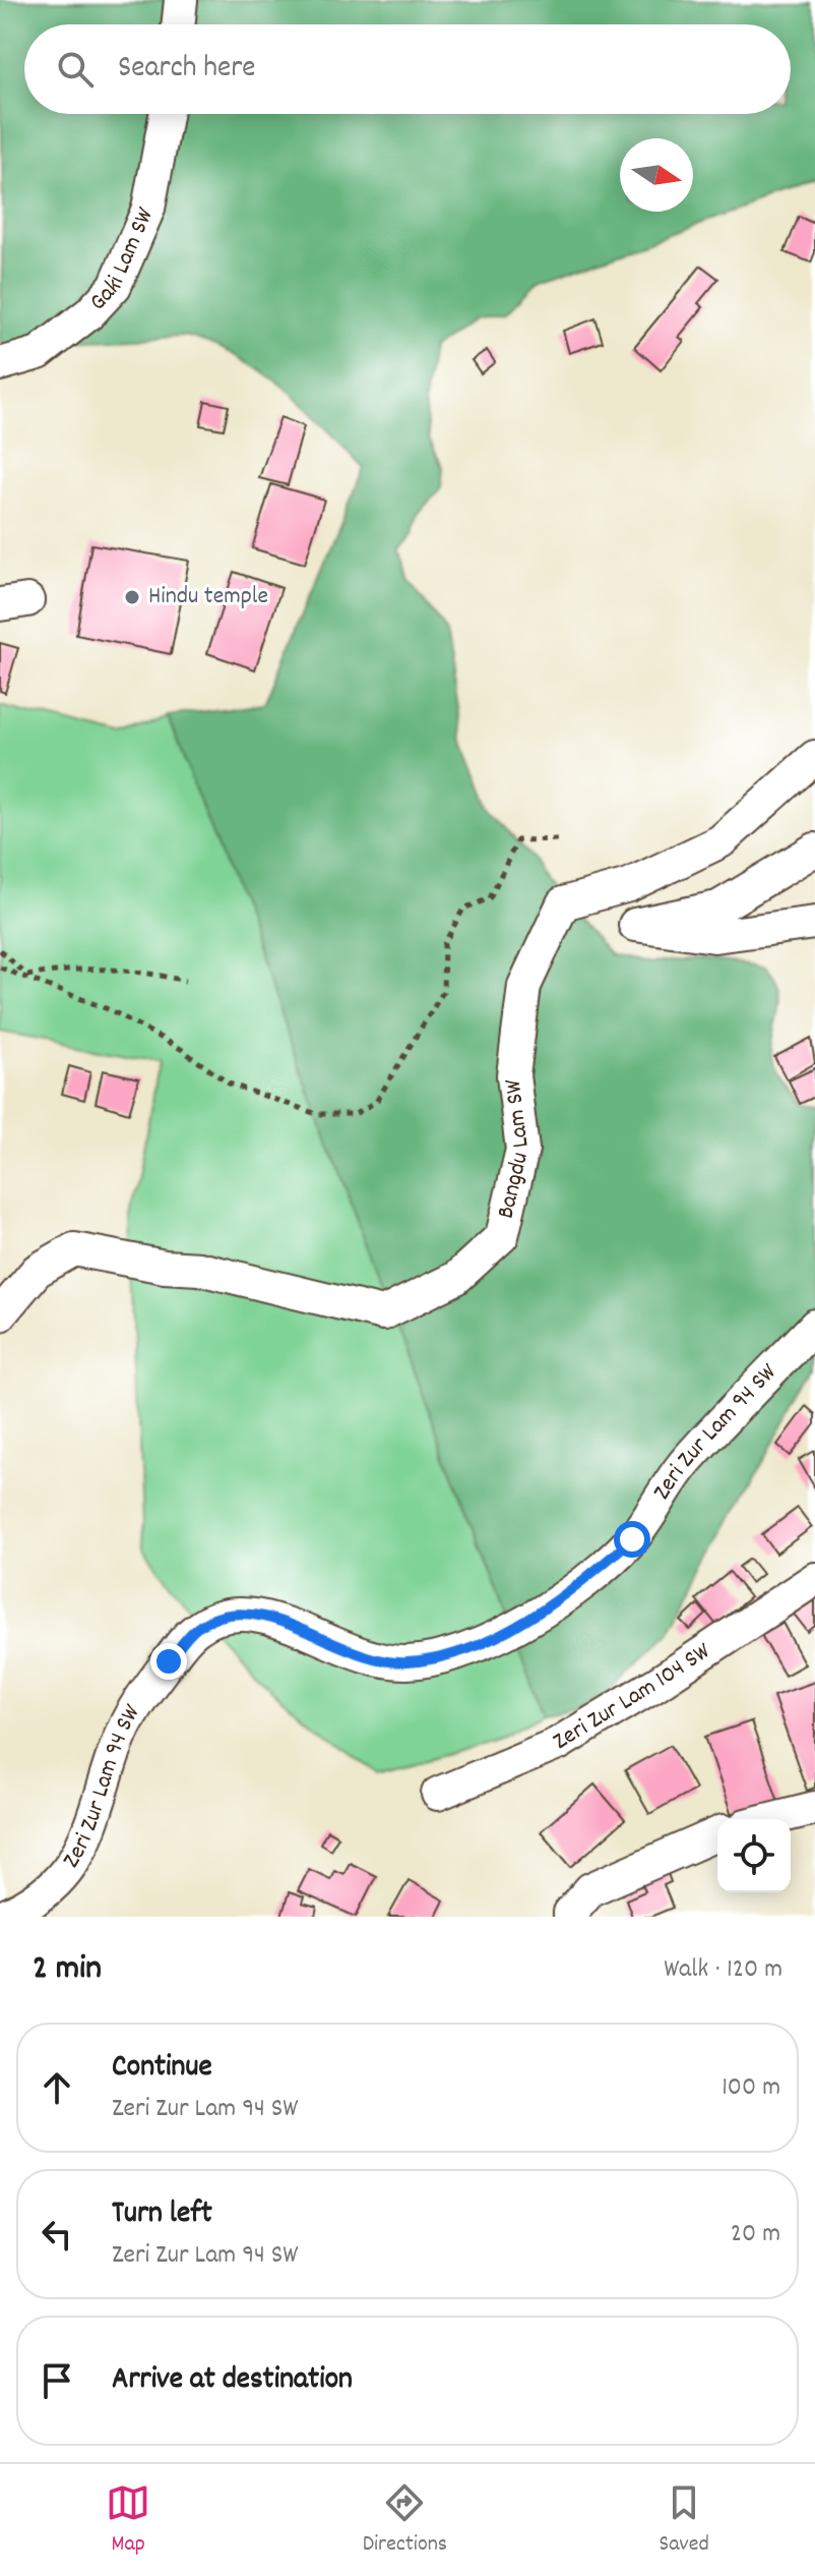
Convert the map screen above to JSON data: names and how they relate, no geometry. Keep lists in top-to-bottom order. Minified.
{"streets":{"street":["Gaki Lam SW","Bangdu Lam SW","Zeri Zur Lam 94 SW","Zeri Zur Lam 104 SW"]},"places":["Hindu temple"],"north":"right","page":{"search":"Search here","heading":["2 min","Walk · 120 m"],"list":[["Continue","Zeri Zur Lam 94 SW","100 m"],["Turn left","Zeri Zur Lam 94 SW","20 m"],"Arrive at destination"],"nav":["Map","Directions","Saved"]}}
